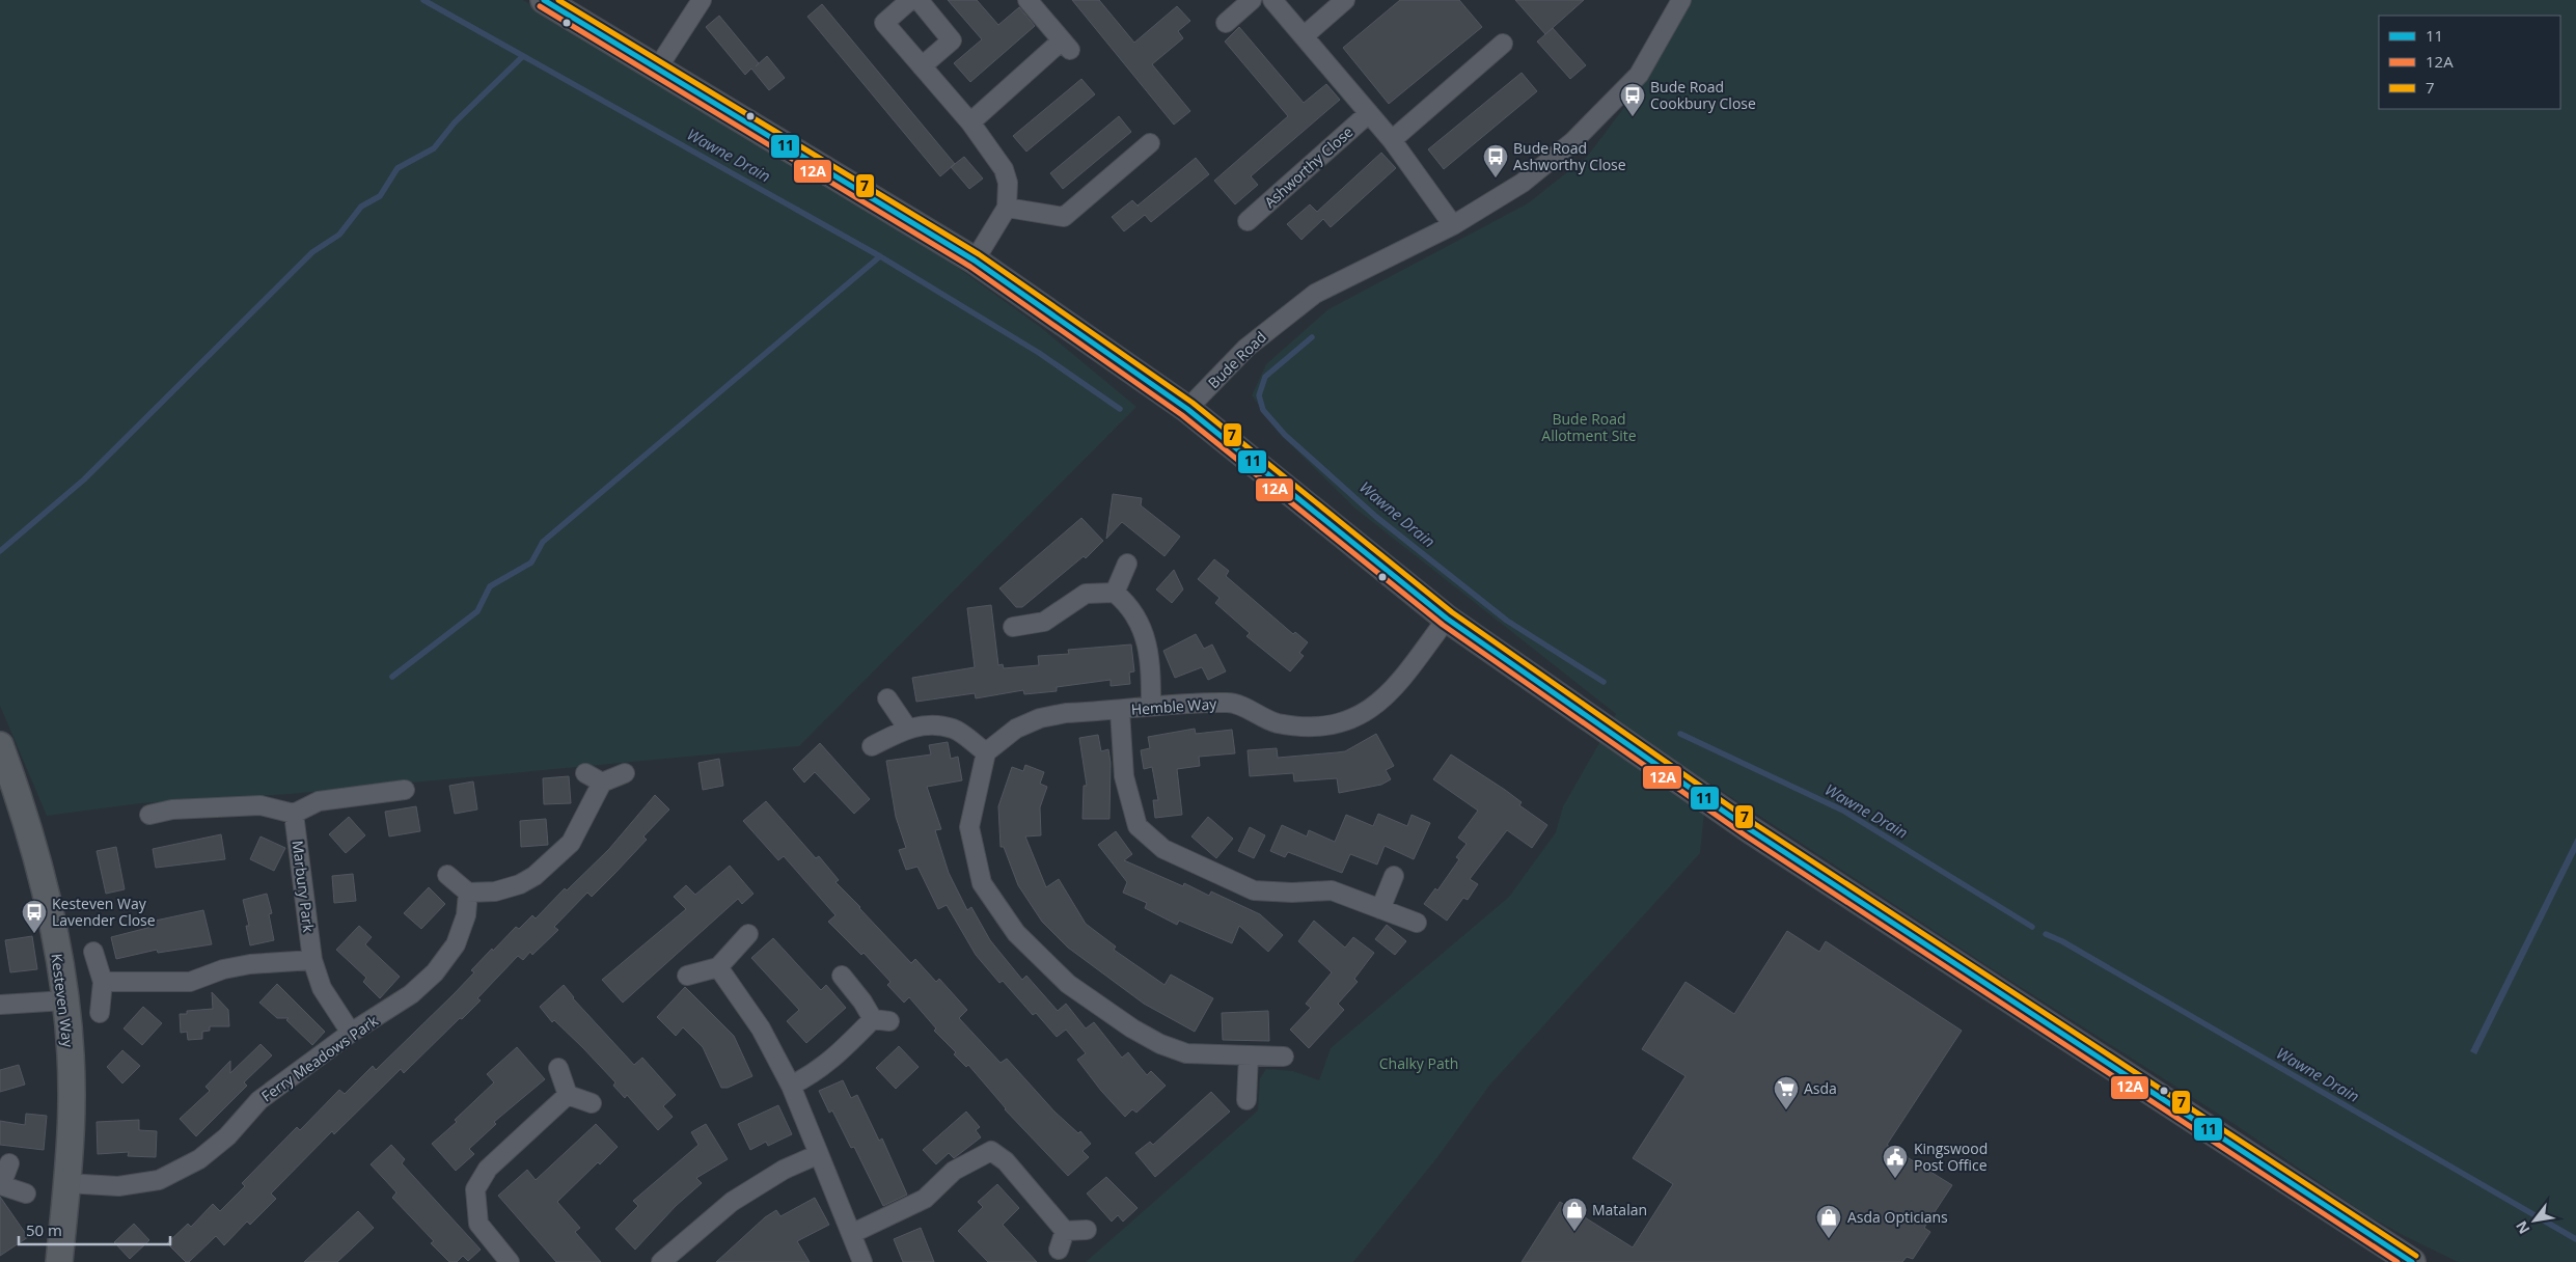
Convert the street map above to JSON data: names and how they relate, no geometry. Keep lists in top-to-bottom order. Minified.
{"streets":{"street":["Ashworthy Close","Bude Road","Hemble Way","Marbury Park","Kesteven Way","Ferry Meadows Park"]},"crossings":[["Marbury Park","Ferry Meadows Park"],["Kesteven Way","Ferry Meadows Park"]],"water":["Wawne Drain"],"parks":["Bude Road Allotment Site","Chalky Path"],"places":{"bus stop":["Bude Road Cookbury Close","Bude Road Ashworthy Close","Kesteven Way Lavender Close"],"supermarket":["Asda"],"public building":["Kingswood Post Office"],"shop":["Matalan","Asda Opticians"]},"lines":["transit line 11","transit line 7","transit line 12A"],"legend":["11","12A","7"],"scale_bar":"50 m","north":"bottom left"}
